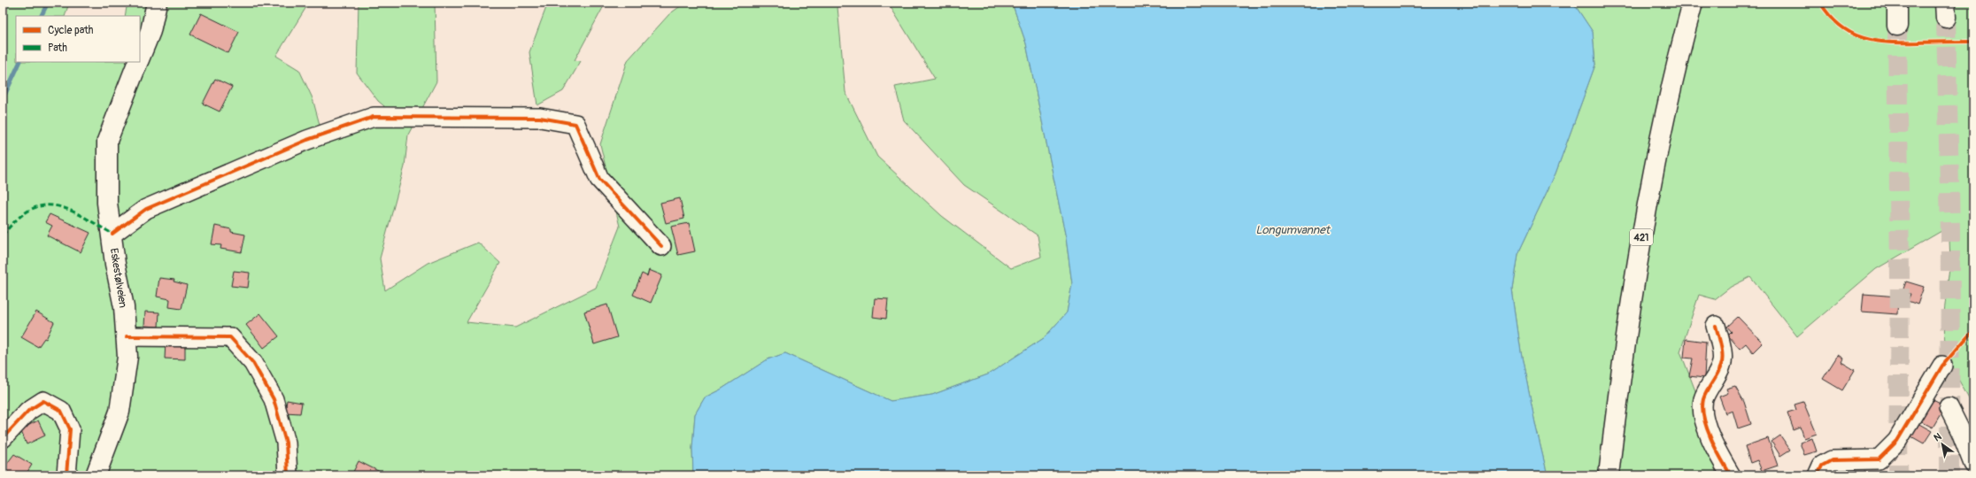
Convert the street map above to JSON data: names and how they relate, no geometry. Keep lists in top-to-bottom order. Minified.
{"streets":{"main road":["421","Eskestølveien"]},"water":["Longumvannet"],"legend":["Cycle path","Path"],"north":"top left"}
